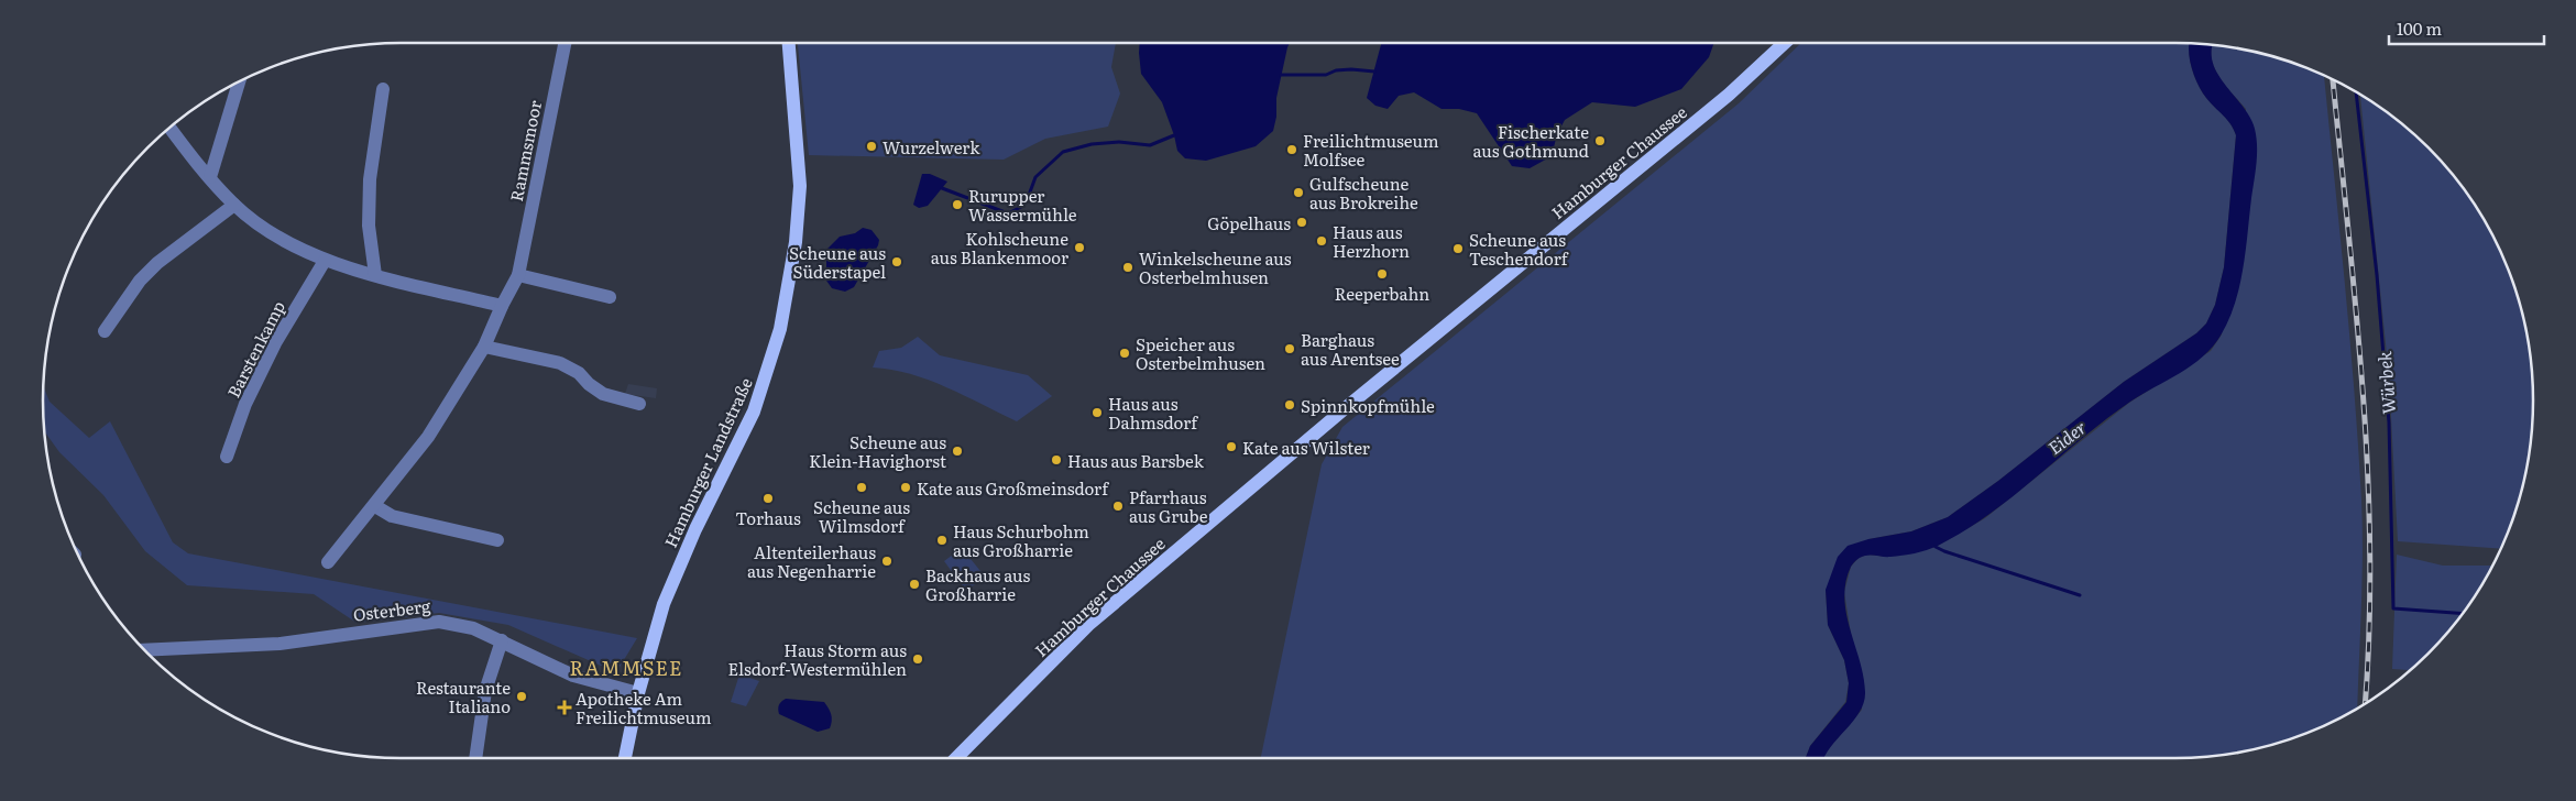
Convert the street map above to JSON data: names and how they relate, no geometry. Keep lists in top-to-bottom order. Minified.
{"streets":{"main road":["Hamburger Chaussee","Hamburger Landstraße"],"street":["Rammsmoor","Barstenkamp","Osterberg"]},"crossings":[["Hamburger Landstraße","Osterberg"]],"districts":["RAMMSEE"],"water":["Würbek","Eider"],"places":{"other":["Fischerkate aus Gothmund","Wurzelwerk","Freilichtmuseum Molfsee","Gulfscheune aus Brokreihe","Rurupper Wassermühle","Göpelhaus","Haus aus Herzhorn","Kohlscheune aus Blankenmoor","Scheune aus Teschendorf","Scheune aus Süderstapel","Winkelscheune aus Osterbelmhusen","Reeperbahn","Barghaus aus Arentsee","Speicher aus Osterbelmhusen","Spinnkopfmühle","Haus aus Dahmsdorf","Kate aus Wilster","Scheune aus Klein-Havighorst","Haus aus Barsbek","Scheune aus Wilmsdorf","Kate aus Großmeinsdorf","Torhaus","Pfarrhaus aus Grube","Haus Schurbohm aus Großharrie","Altenteilerhaus aus Negenharrie","Backhaus aus Großharrie","Haus Storm aus Elsdorf-Westermühlen","Restaurante Italiano"],"health":["Apotheke Am Freilichtmuseum"]},"scale_bar":"100 m"}
